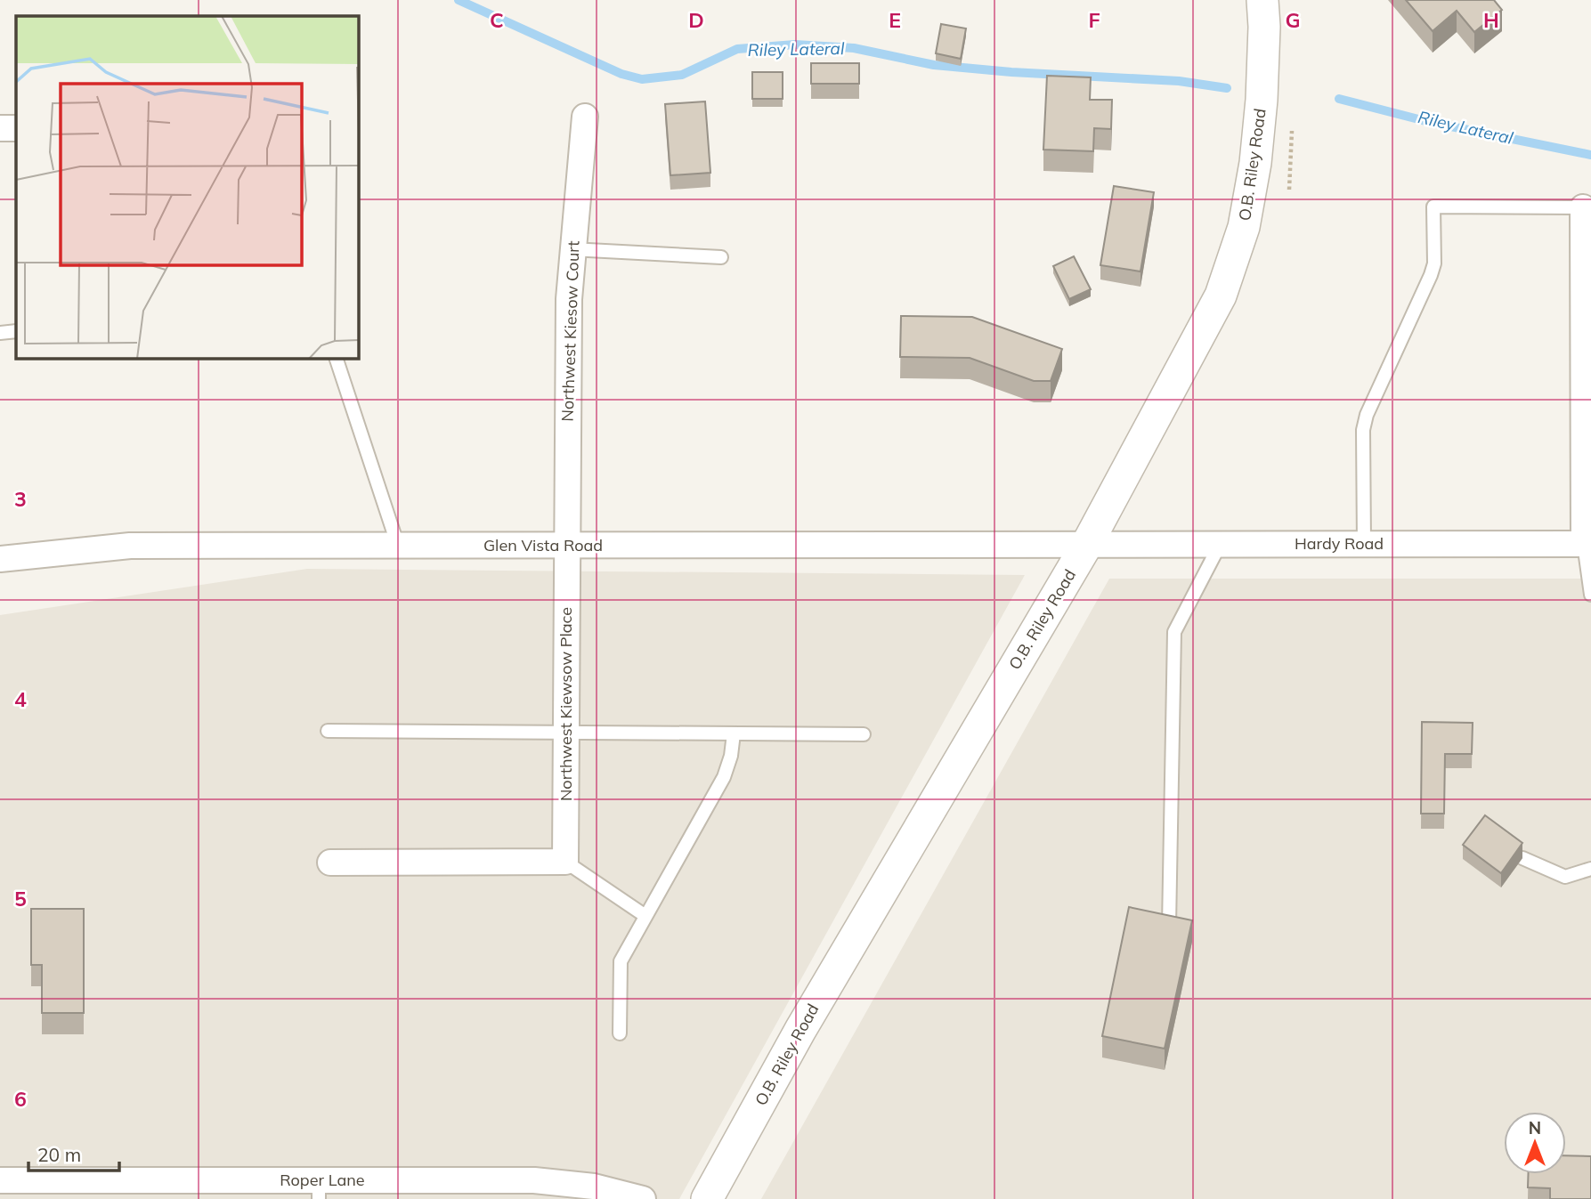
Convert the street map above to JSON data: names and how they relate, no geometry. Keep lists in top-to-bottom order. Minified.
{"streets":{"street":["O.B. Riley Road","Northwest Kiesow Court","Hardy Road","Glen Vista Road","Northwest Kiewsow Place","Roper Lane"]},"crossings":[["O.B. Riley Road","Hardy Road"],["O.B. Riley Road","Glen Vista Road"],["Northwest Kiesow Court","Glen Vista Road"],["Northwest Kiesow Court","Northwest Kiewsow Place"],["Hardy Road","Glen Vista Road"],["Glen Vista Road","Northwest Kiewsow Place"]],"water":["Riley Lateral"],"scale_bar":"20 m","north":"top","grid":{"columns":["C","D","E","F","G","H"],"rows":["3","4","5","6"]}}
